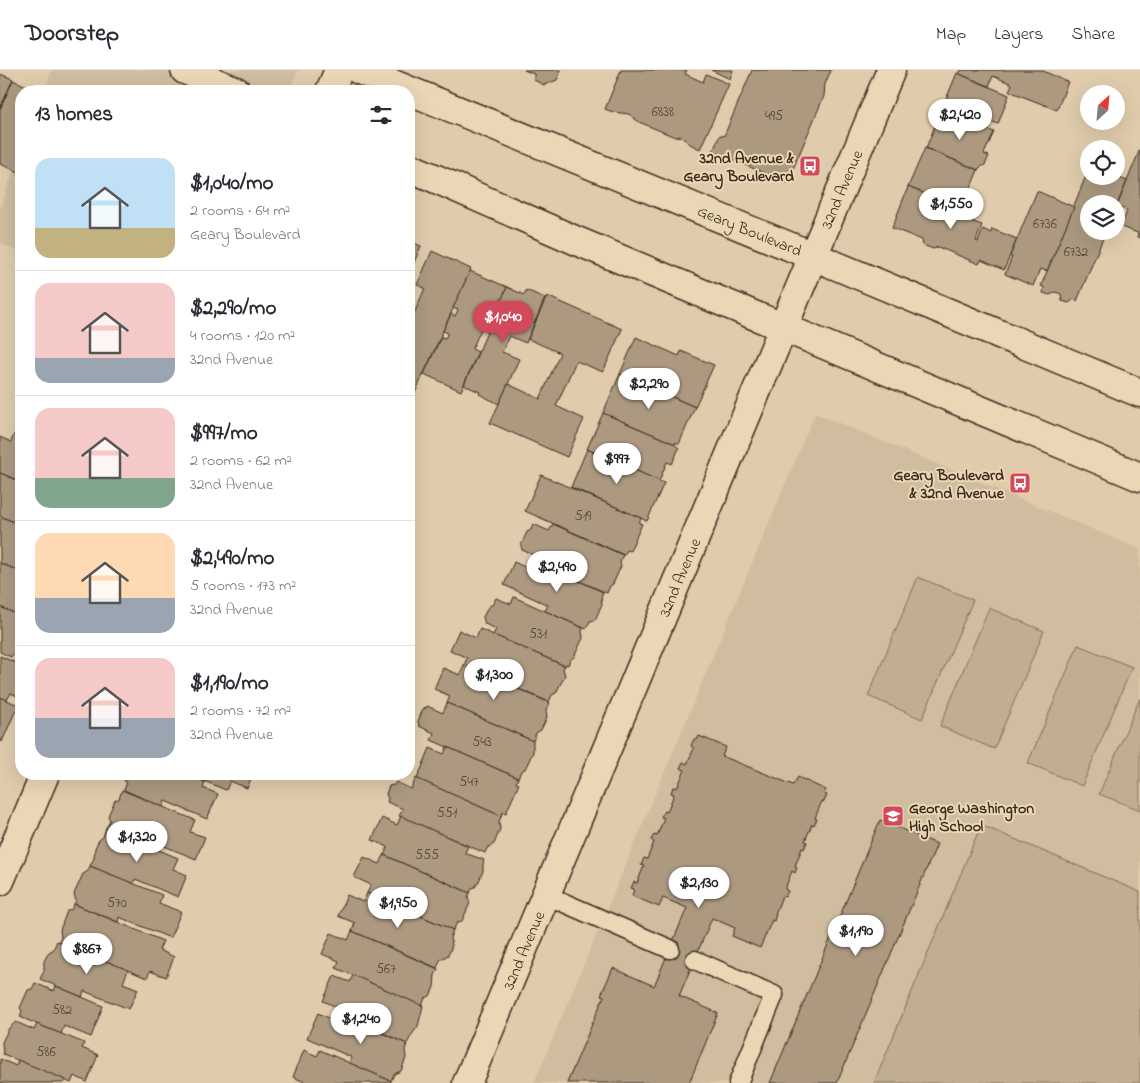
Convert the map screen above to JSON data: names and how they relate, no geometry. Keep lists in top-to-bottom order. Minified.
{"streets":{"main road":["32nd Avenue","Geary Boulevard"]},"crossings":[["32nd Avenue","Geary Boulevard"]],"places":{"bus stop":["32nd Avenue & Geary Boulevard","Geary Boulevard & 32nd Avenue"],"school or university":["George Washington High School"]},"house_numbers":["6838","495","6736","6732","519","531","543","547","551","555","570","567","582","586"],"north":"top right","page":{"header":"Doorstep","nav":["Map","Layers","Share"],"heading":"13 homes","price":["$2,420","$1,550","$1,040","$2,290","$997","$2,490","$1,300","$1,320","$2,130","$1,950","$1,190","$867","$1,240"],"list":[{"name":"$1,040/mo","note":"2 rooms · 64 m² · Geary Boulevard"},{"name":"$2,290/mo","note":"4 rooms · 120 m² · 32nd Avenue"},{"name":"$997/mo","note":"2 rooms · 62 m² · 32nd Avenue"},{"name":"$2,490/mo","note":"5 rooms · 173 m² · 32nd Avenue"},{"name":"$1,190/mo","note":"2 rooms · 72 m² · 32nd Avenue"}]}}
